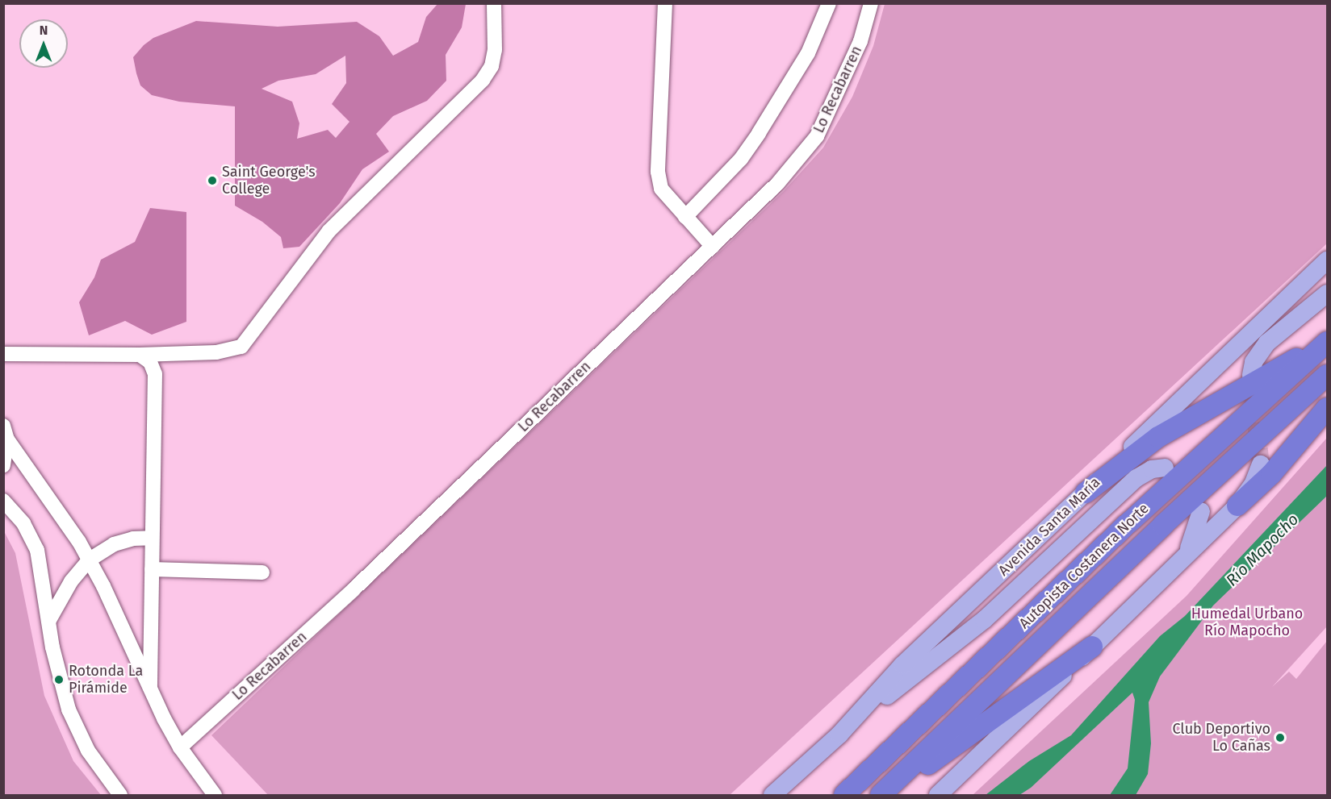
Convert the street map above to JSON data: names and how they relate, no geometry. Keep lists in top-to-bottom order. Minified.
{"streets":{"highway":["Autopista Costanera Norte"],"main road":["Avenida Santa María"],"street":["Lo Recabarren"]},"water":["Río Mapocho"],"parks":["Humedal Urbano Río Mapocho"],"places":["Saint George's College","Rotonda La Pirámide","Club Deportivo Lo Cañas"],"north":"top"}
